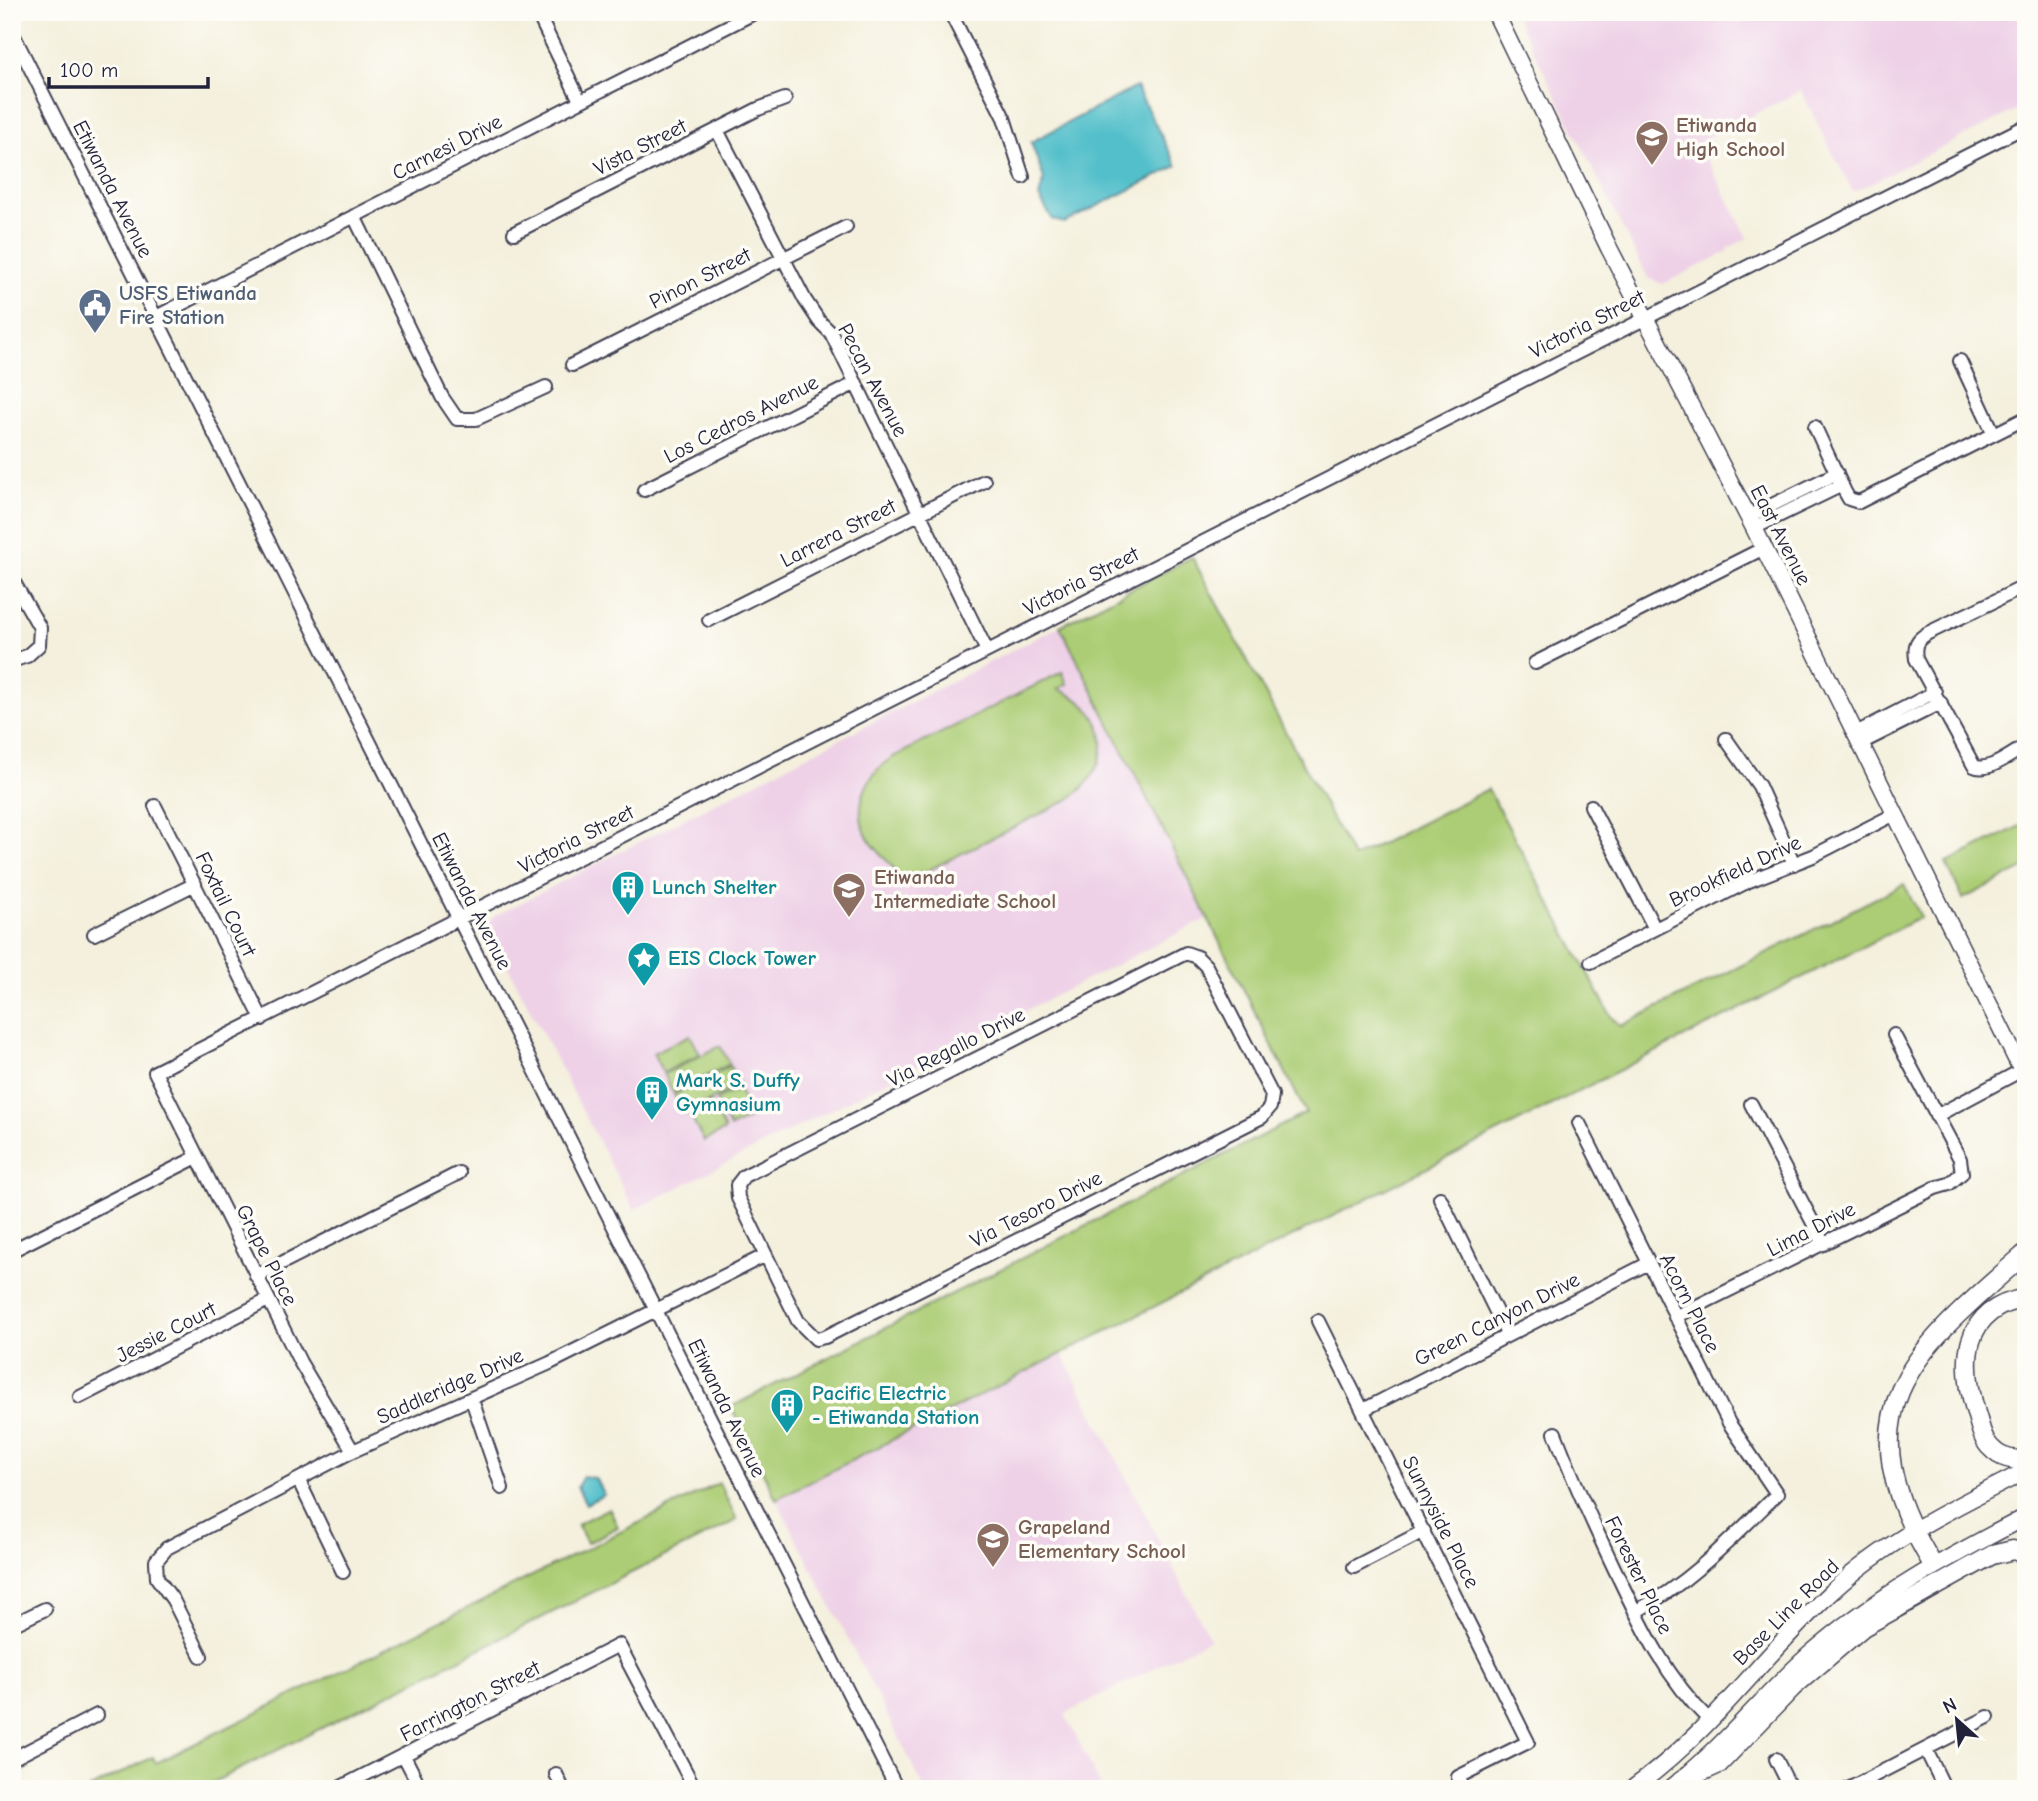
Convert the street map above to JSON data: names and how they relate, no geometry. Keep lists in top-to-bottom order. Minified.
{"streets":{"main road":["East Avenue","Base Line Road"],"street":["Carnesi Drive","Vista Street","Etiwanda Avenue","Pinon Street","Victoria Street","Pecan Avenue","Los Cedros Avenue","Larrera Street","Brookfield Drive","Foxtail Court","Via Regallo Drive","Via Tesoro Drive","Lima Drive","Grape Place","Acorn Place","Green Canyon Drive","Jessie Court","Saddleridge Drive","Sunnyside Place","Forester Place","Farrington Street"]},"crossings":[["Carnesi Drive","Etiwanda Avenue"],["Vista Street","Pecan Avenue"],["Etiwanda Avenue","Victoria Street"],["Etiwanda Avenue","Saddleridge Drive"],["Pinon Street","Pecan Avenue"],["Victoria Street","Pecan Avenue"],["Victoria Street","East Avenue"],["Victoria Street","Foxtail Court"],["Victoria Street","Grape Place"],["Pecan Avenue","Los Cedros Avenue"],["Pecan Avenue","Larrera Street"],["East Avenue","Brookfield Drive"],["Via Regallo Drive","Via Tesoro Drive"],["Via Regallo Drive","Saddleridge Drive"],["Via Tesoro Drive","Saddleridge Drive"],["Lima Drive","Acorn Place"],["Grape Place","Jessie Court"],["Grape Place","Saddleridge Drive"],["Acorn Place","Green Canyon Drive"],["Acorn Place","Forester Place"],["Green Canyon Drive","Sunnyside Place"],["Forester Place","Base Line Road"]],"places":{"school or university":["Etiwanda High School","Etiwanda Intermediate School","Grapeland Elementary School"],"public building":["USFS Etiwanda Fire Station"],"building":["Lunch Shelter","Mark S. Duffy Gymnasium","Pacific Electric - Etiwanda Station"],"place":["EIS Clock Tower"]},"scale_bar":"100 m","north":"top left"}
